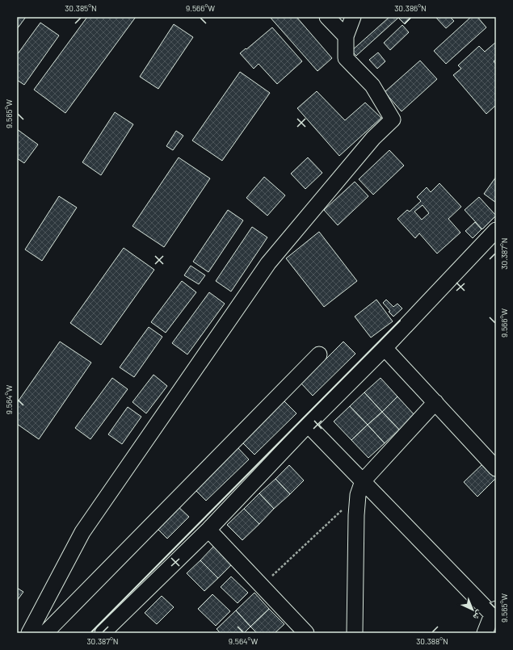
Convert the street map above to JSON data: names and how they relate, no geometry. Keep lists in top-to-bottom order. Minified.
{"north":"bottom right","coordinates":["30.385°N","9.566°W","30.386°N","9.565°W","30.387°N","9.564°W","30.388°N"]}
